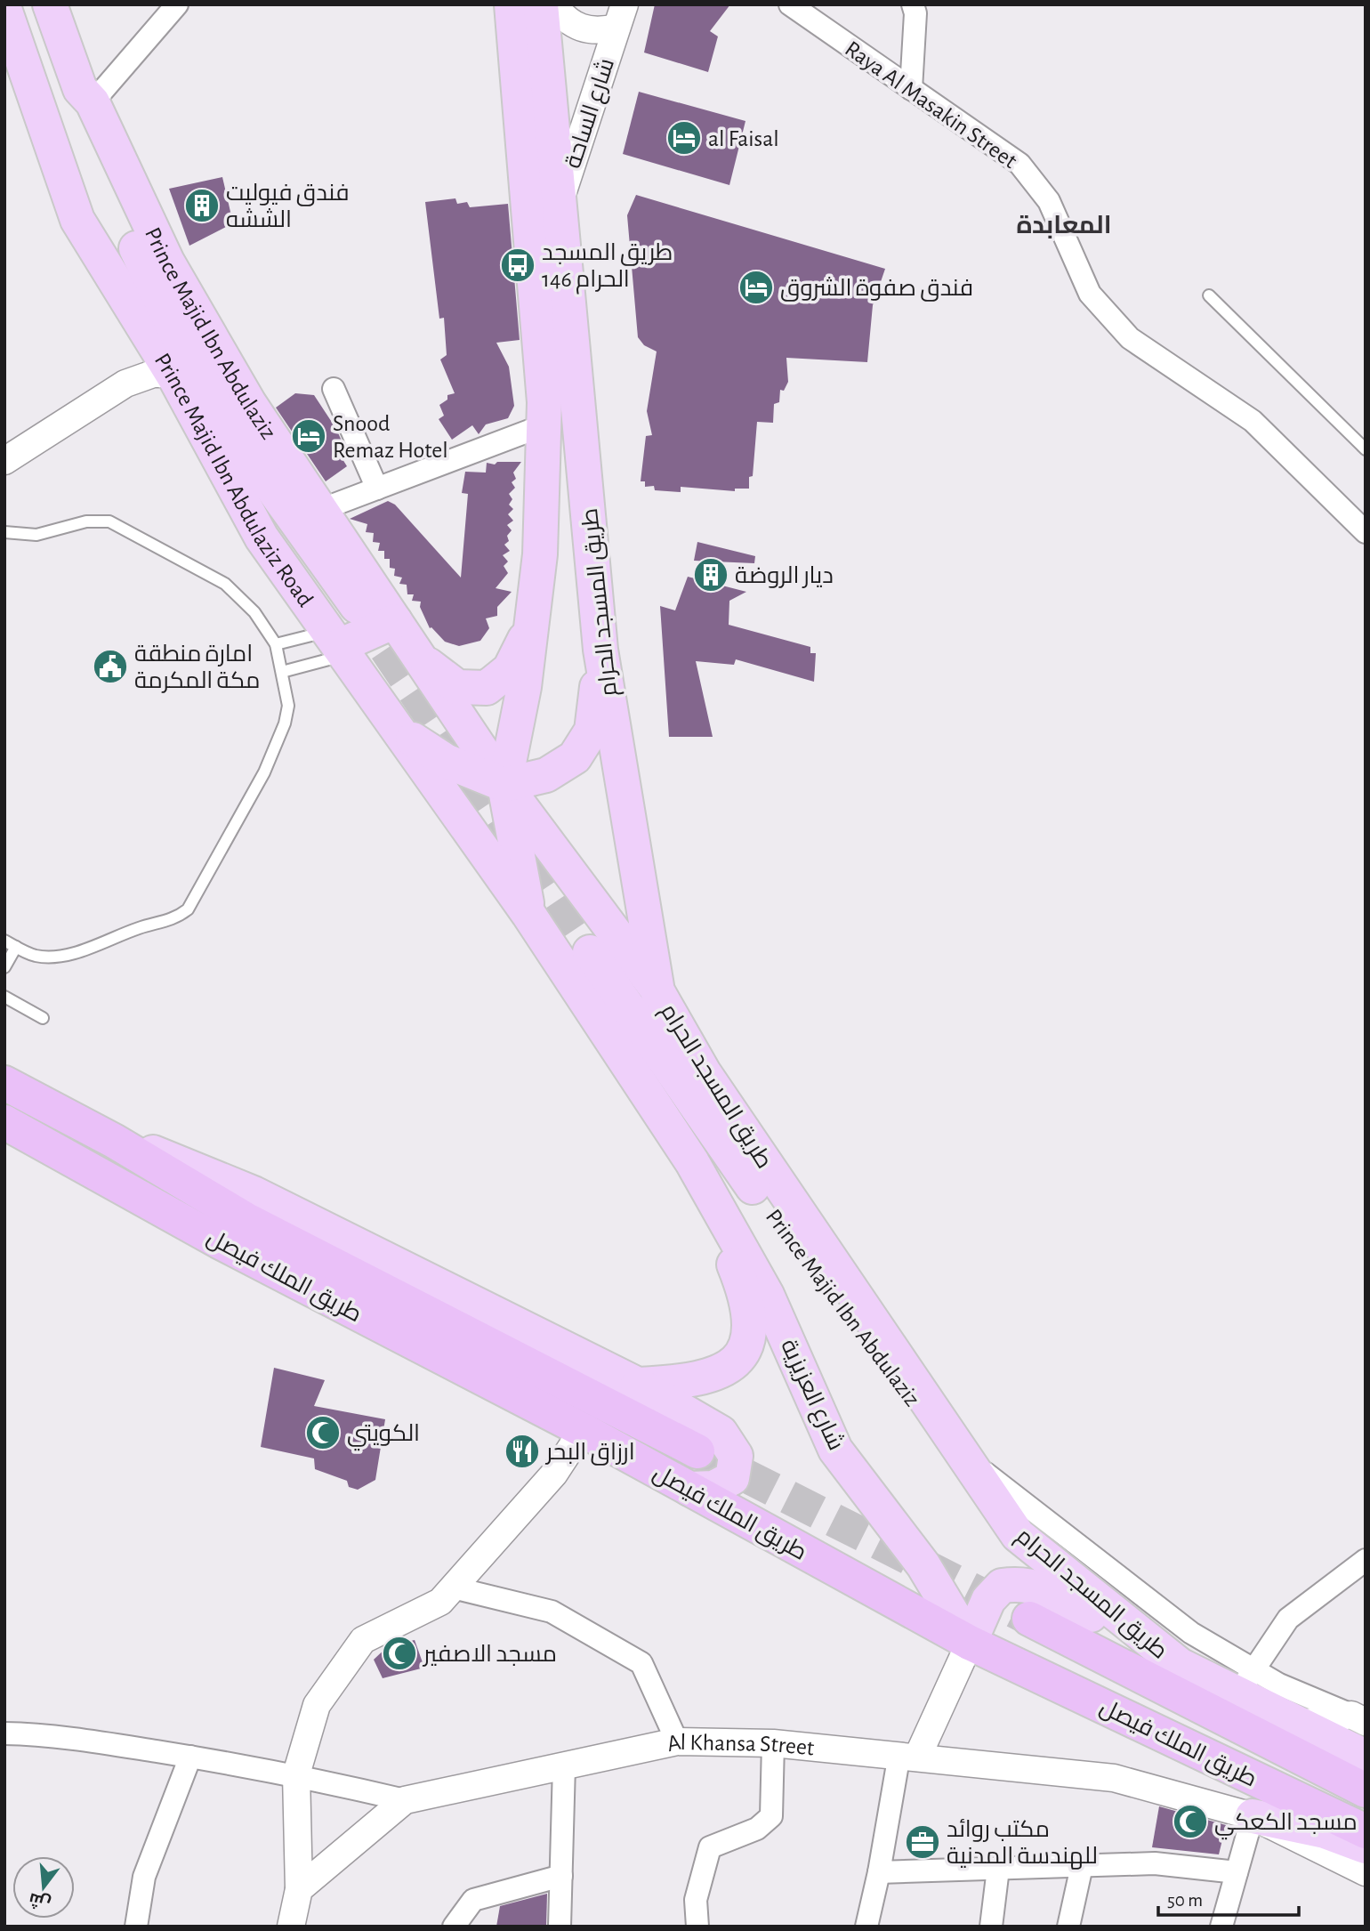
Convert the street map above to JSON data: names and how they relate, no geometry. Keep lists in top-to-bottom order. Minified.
{"streets":{"highway":["طريق الملك فيصل"],"main road":["Prince Majid Ibn Abdulaziz","Prince Majid Ibn Abdulaziz Road","طريق المسجد الحرام","شارع العزيزية"],"street":["Raya Al Masakin Street","شارع الساحة","Al Khansa Street"]},"crossings":[["شارع الساحة","طريق المسجد الحرام"],["Prince Majid Ibn Abdulaziz","طريق المسجد الحرام"],["Prince Majid Ibn Abdulaziz Road","طريق المسجد الحرام"],["Prince Majid Ibn Abdulaziz Road","شارع العزيزية"],["طريق المسجد الحرام","شارع العزيزية"],["طريق الملك فيصل","شارع العزيزية"]],"districts":["المعابدة"],"places":{"hotel":["al Faisal","فندق صفوة الشروق","Snood Remaz Hotel"],"building":["فندق فيوليت الششه","ديار الروضة"],"bus stop":["طريق المسجد الحرام 146"],"public building":["امارة منطقة مكة المكرمة"],"mosque":["الكويتي","مسجد الاصفير","مسجد الكعكي"],"restaurant":["ارزاق البحر"],"office":["مكتب روائد للهندسة المدنية"]},"scale_bar":"50 m","north":"bottom"}
